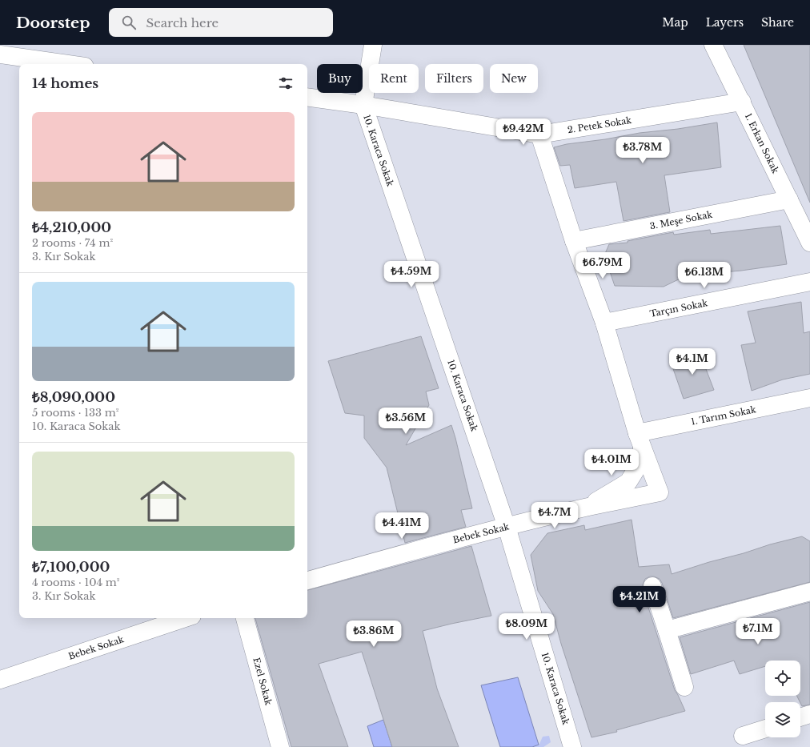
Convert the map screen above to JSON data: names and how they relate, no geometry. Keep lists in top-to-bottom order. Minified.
{"streets":{"street":["2. Petek Sokak","1. Erkan Sokak","10. Karaca Sokak","3. Meşe Sokak","Tarçın Sokak","1. Tarım Sokak","Bebek Sokak","Ezel Sokak"]},"crossings":[["2. Petek Sokak","1. Erkan Sokak"],["2. Petek Sokak","10. Karaca Sokak"],["1. Erkan Sokak","3. Meşe Sokak"],["10. Karaca Sokak","Bebek Sokak"],["1. Tarım Sokak","Bebek Sokak"]],"page":{"header":"Doorstep","search":"Search here","nav":["Map","Layers","Share"],"chip":["Buy","Rent","Filters","New"],"heading":"14 homes","list":[{"name":"₺4,210,000","note":"2 rooms · 74 m² · 3. Kır Sokak"},{"name":"₺8,090,000","note":"5 rooms · 133 m² · 10. Karaca Sokak"},{"name":"₺7,100,000","note":"4 rooms · 104 m² · 3. Kır Sokak"}],"price":["₺9.42M","₺3.78M","₺6.79M","₺4.59M","₺6.13M","₺4.1M","₺3.56M","₺4.01M","₺4.7M","₺4.41M","₺4.21M","₺8.09M","₺7.1M","₺3.86M"]}}
